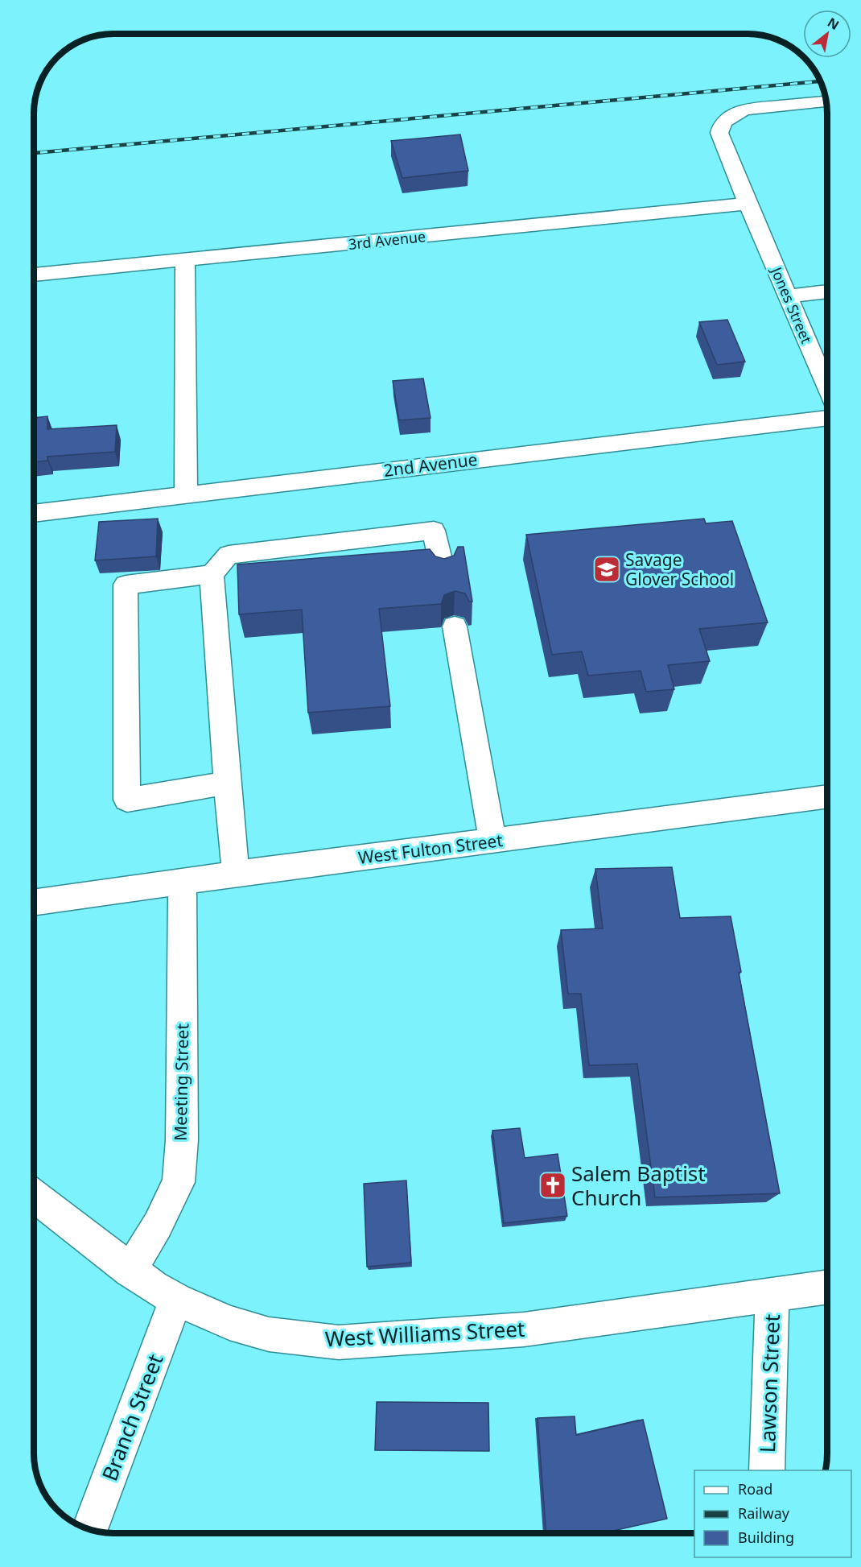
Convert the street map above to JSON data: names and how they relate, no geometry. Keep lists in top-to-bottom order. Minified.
{"streets":{"street":["3rd Avenue","Jones Street","2nd Avenue","West Fulton Street","Meeting Street","West Williams Street","Lawson Street","Branch Street"]},"crossings":[["3rd Avenue","Jones Street"],["West Fulton Street","Meeting Street"],["Meeting Street","West Williams Street"],["West Williams Street","Lawson Street"],["West Williams Street","Branch Street"]],"places":{"school or university":["Savage Glover School"],"church":["Salem Baptist Church"]},"legend":["Road","Railway","Building"],"north":"top right"}
